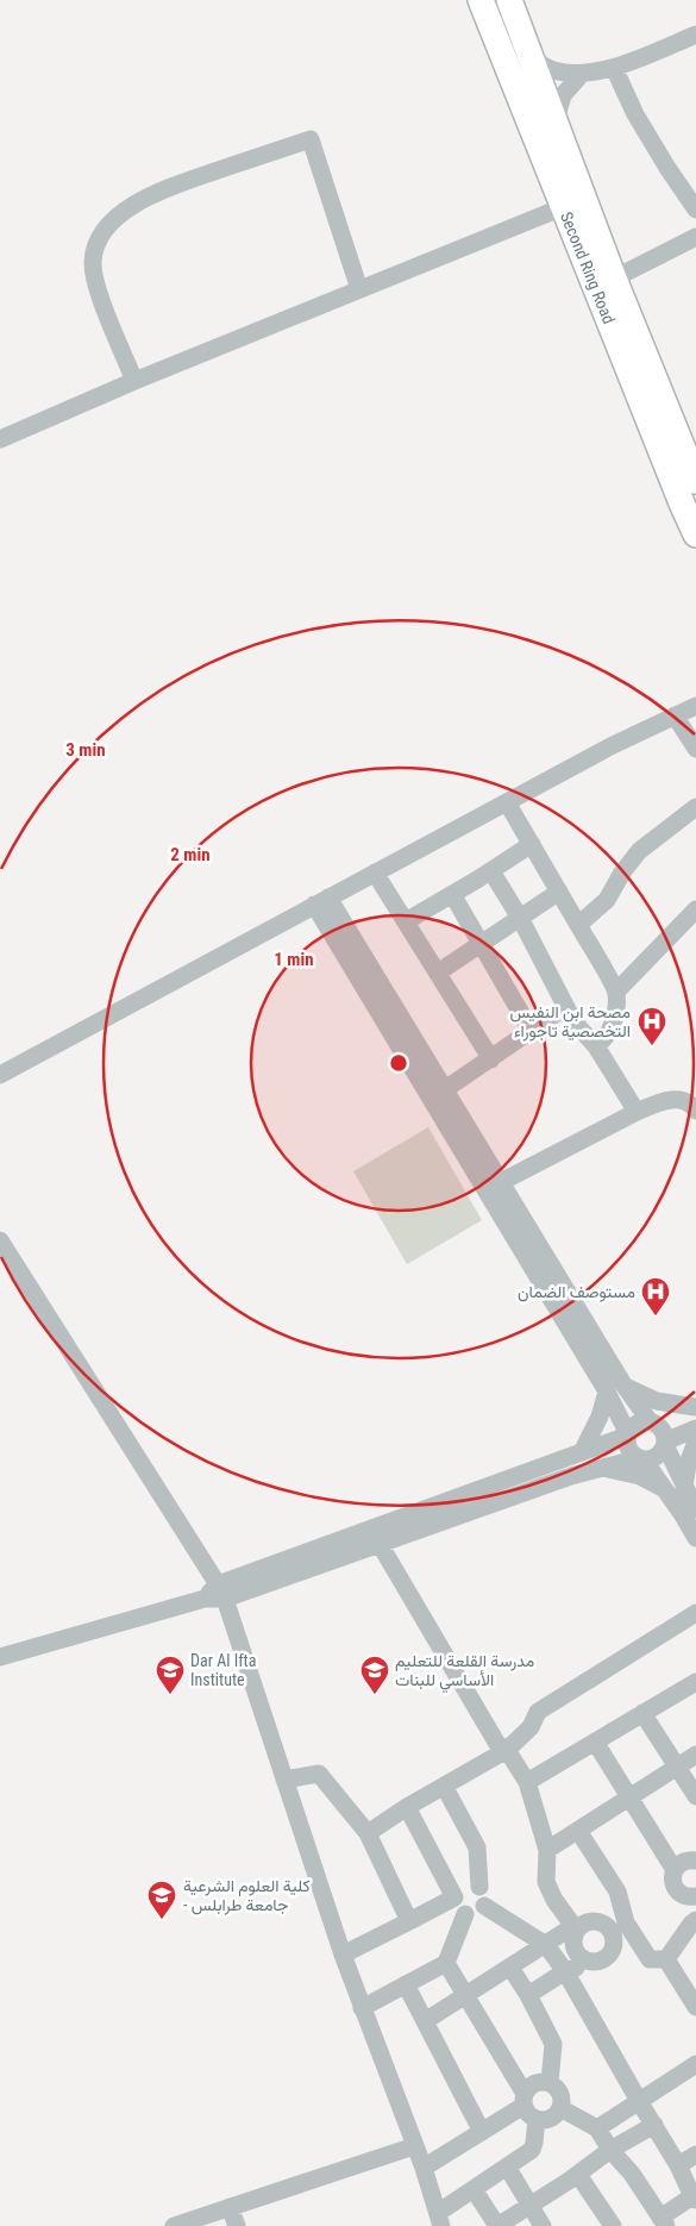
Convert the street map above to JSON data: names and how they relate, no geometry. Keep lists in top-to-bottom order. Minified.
{"streets":{"highway":["Second Ring Road"]},"places":{"hospital":["مصحة ابن النفيس التخصصية تاجوراء","مستوصف الضمان"],"school or university":["Dar Al Ifta Institute","مدرسة القلعة للتعليم الأساسي للبنات","كلية العلوم الشرعية - جامعة طرابلس"]},"rings":["3 min","2 min","1 min"]}
